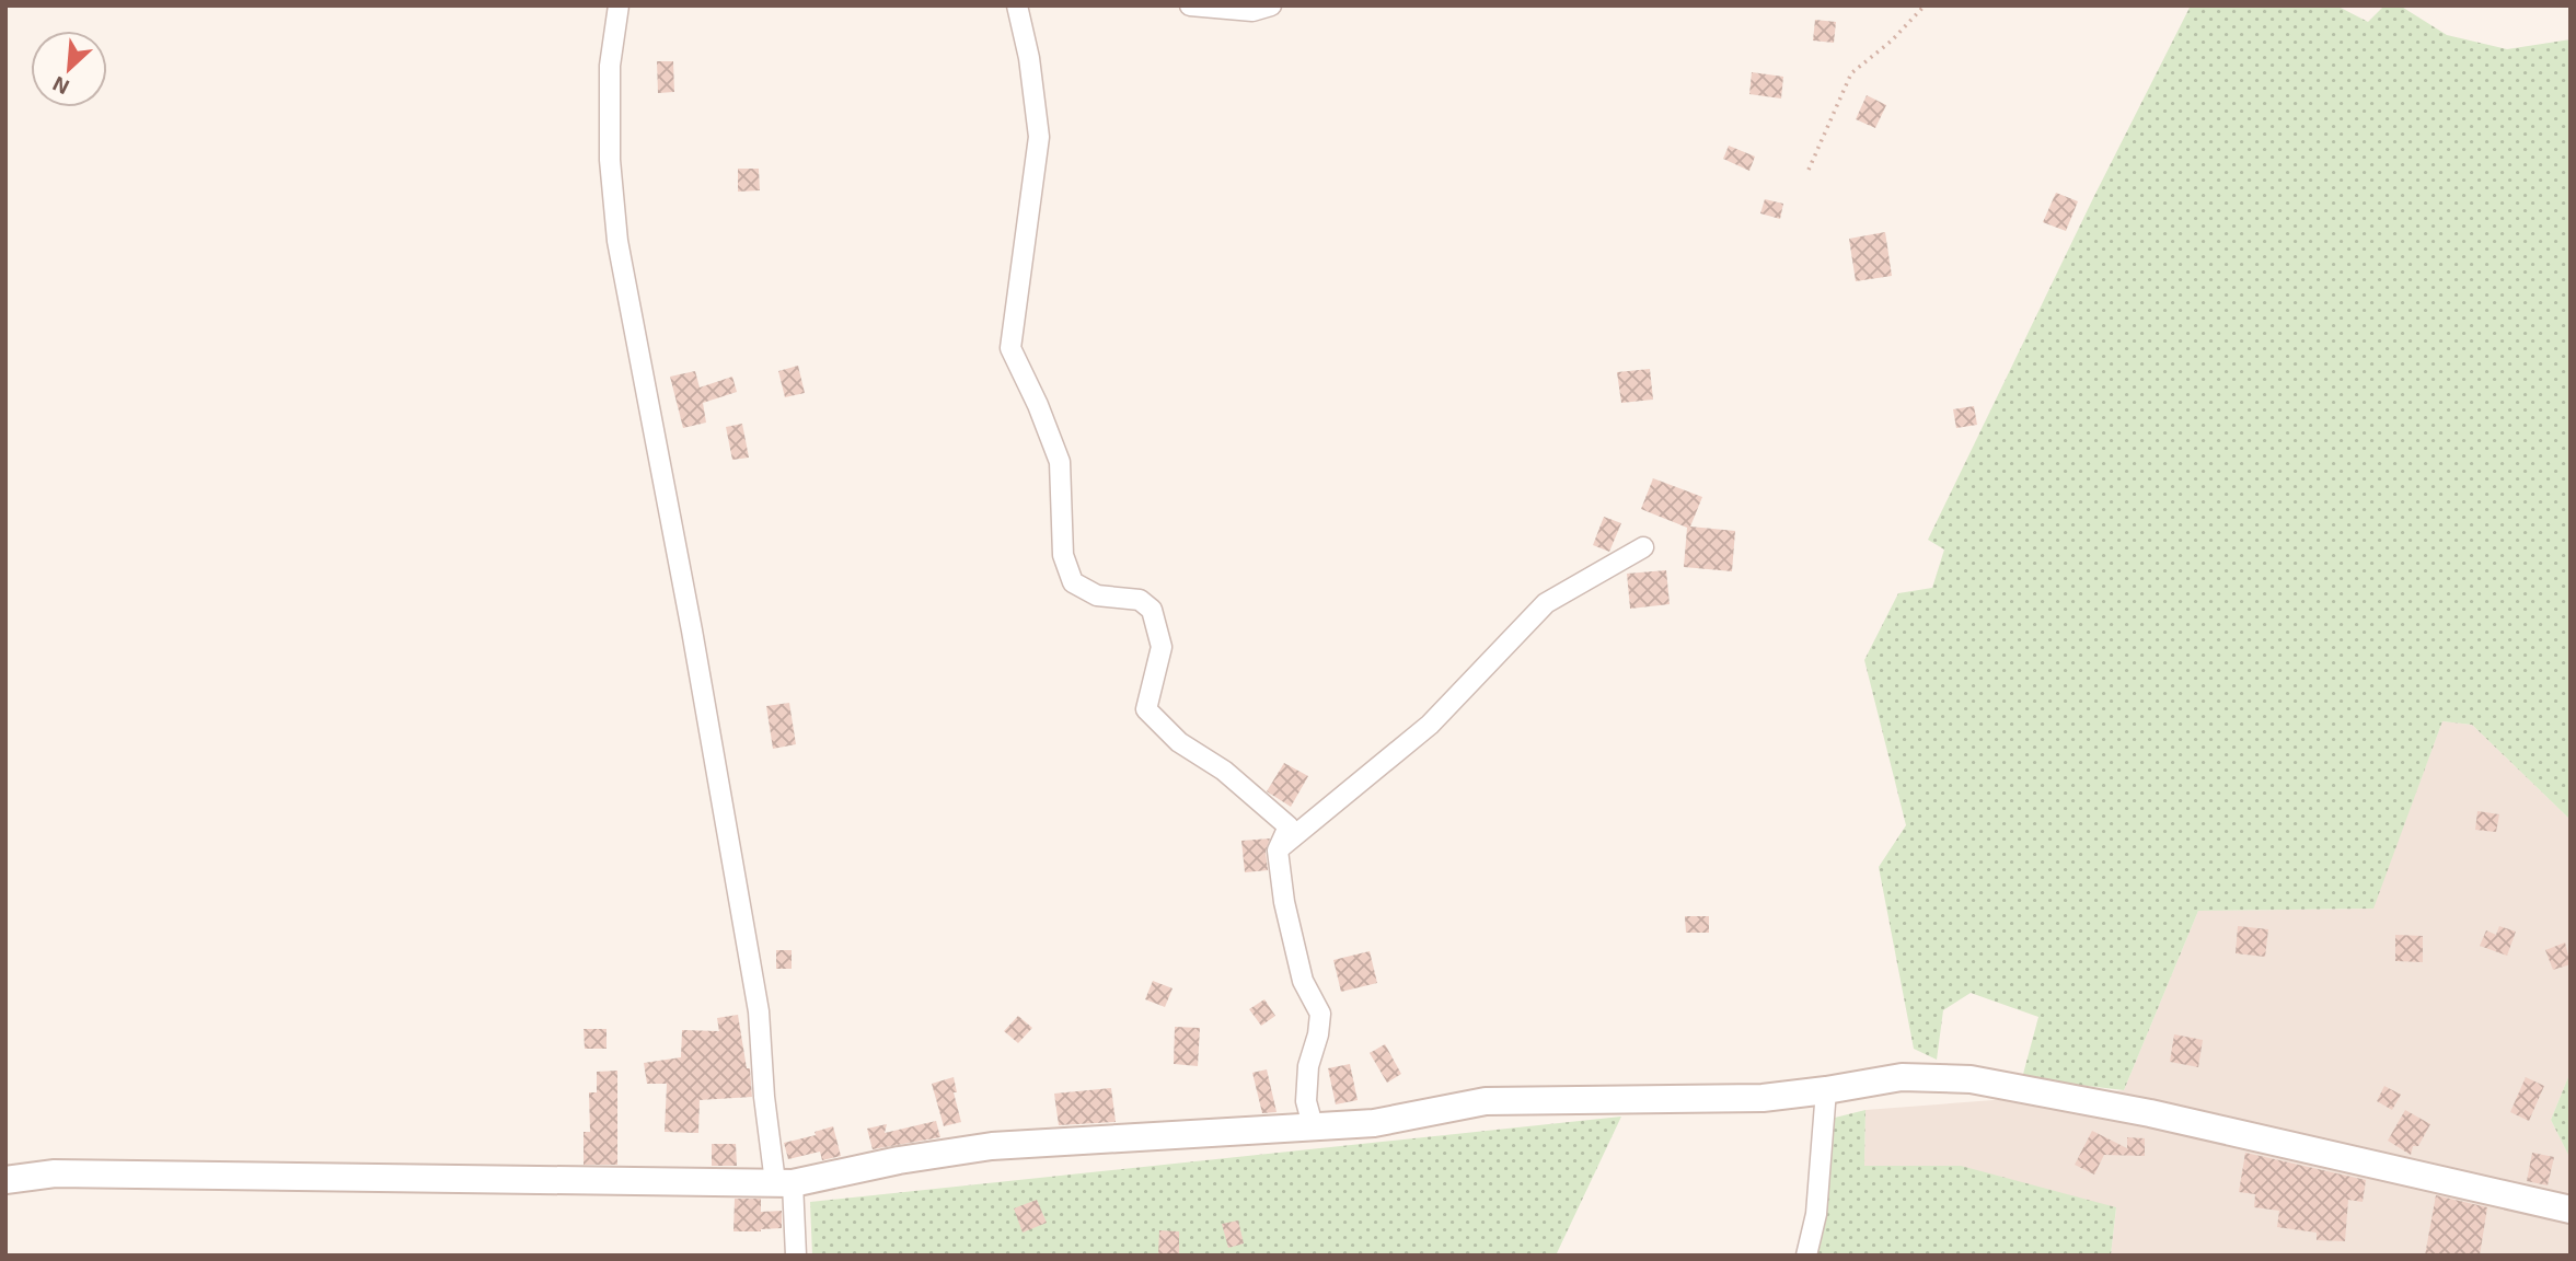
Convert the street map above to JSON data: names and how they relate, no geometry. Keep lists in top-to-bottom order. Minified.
{"north":"bottom left"}
